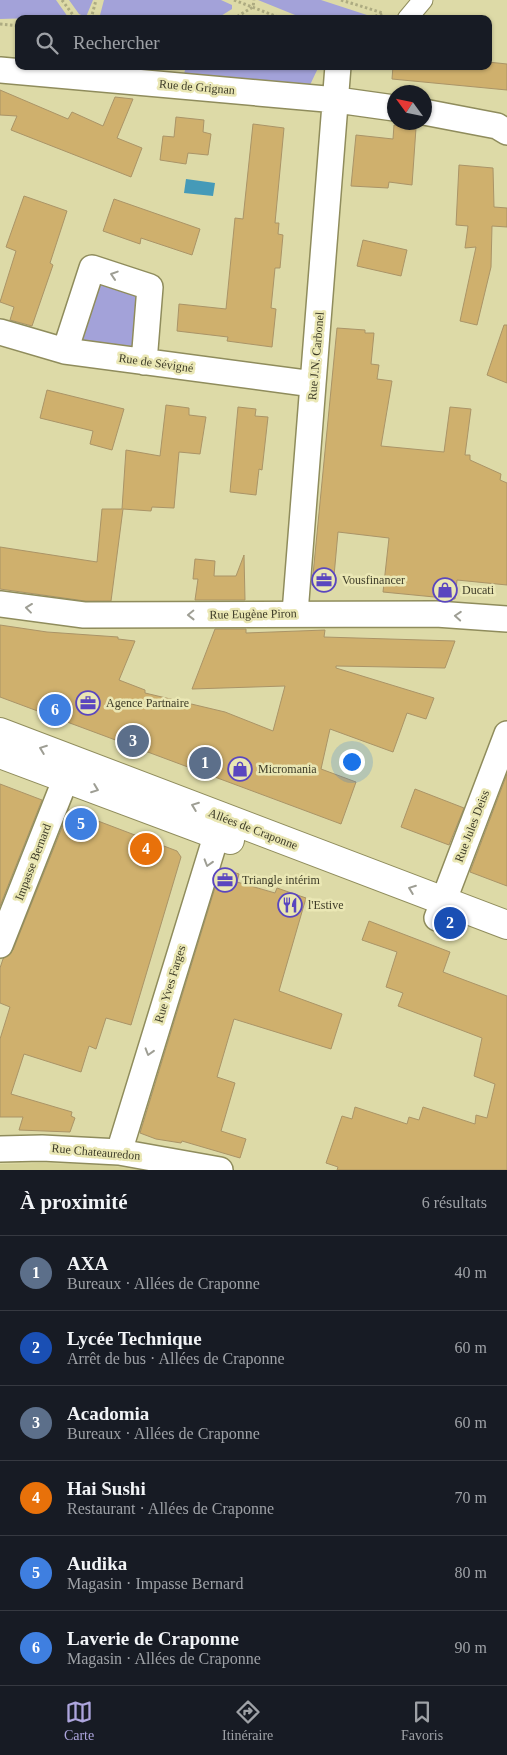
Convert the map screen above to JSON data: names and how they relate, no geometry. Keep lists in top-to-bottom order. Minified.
{"streets":{"main road":["Allées de Craponne"],"street":["Rue de Grignan","Rue J.N. Carbonel","Rue de Sévigné","Rue Eugène Piron","Rue Jules Deiss","Impasse Bernard","Rue Yves Farges","Rue Chateauredon"]},"crossings":[["Rue de Grignan","Rue J.N. Carbonel"],["Rue J.N. Carbonel","Rue de Sévigné"],["Rue J.N. Carbonel","Rue Eugène Piron"],["Rue Jules Deiss","Allées de Craponne"],["Allées de Craponne","Impasse Bernard"],["Allées de Craponne","Rue Yves Farges"],["Rue Yves Farges","Rue Chateauredon"]],"one_way":["Rue Eugène Piron","Rue Yves Farges"],"places":{"office":["Vousfinancer","Agence Partnaire","Triangle intérim"],"shop":["Ducati","Micromania"],"restaurant":["l'Estive"]},"north":"top left","page":{"search":"Rechercher","pins":["6","3","1","5","4","2"],"heading":["À proximité","6 résultats"],"list":[{"mark":"1","name":"AXA","note":"Bureaux · Allées de Craponne","value":"40 m"},{"mark":"2","name":"Lycée Technique","note":"Arrêt de bus · Allées de Craponne","value":"60 m"},{"mark":"3","name":"Acadomia","note":"Bureaux · Allées de Craponne","value":"60 m"},{"mark":"4","name":"Hai Sushi","note":"Restaurant · Allées de Craponne","value":"70 m"},{"mark":"5","name":"Audika","note":"Magasin · Impasse Bernard","value":"80 m"},{"mark":"6","name":"Laverie de Craponne","note":"Magasin · Allées de Craponne","value":"90 m"}],"nav":["Carte","Itinéraire","Favoris"]}}
